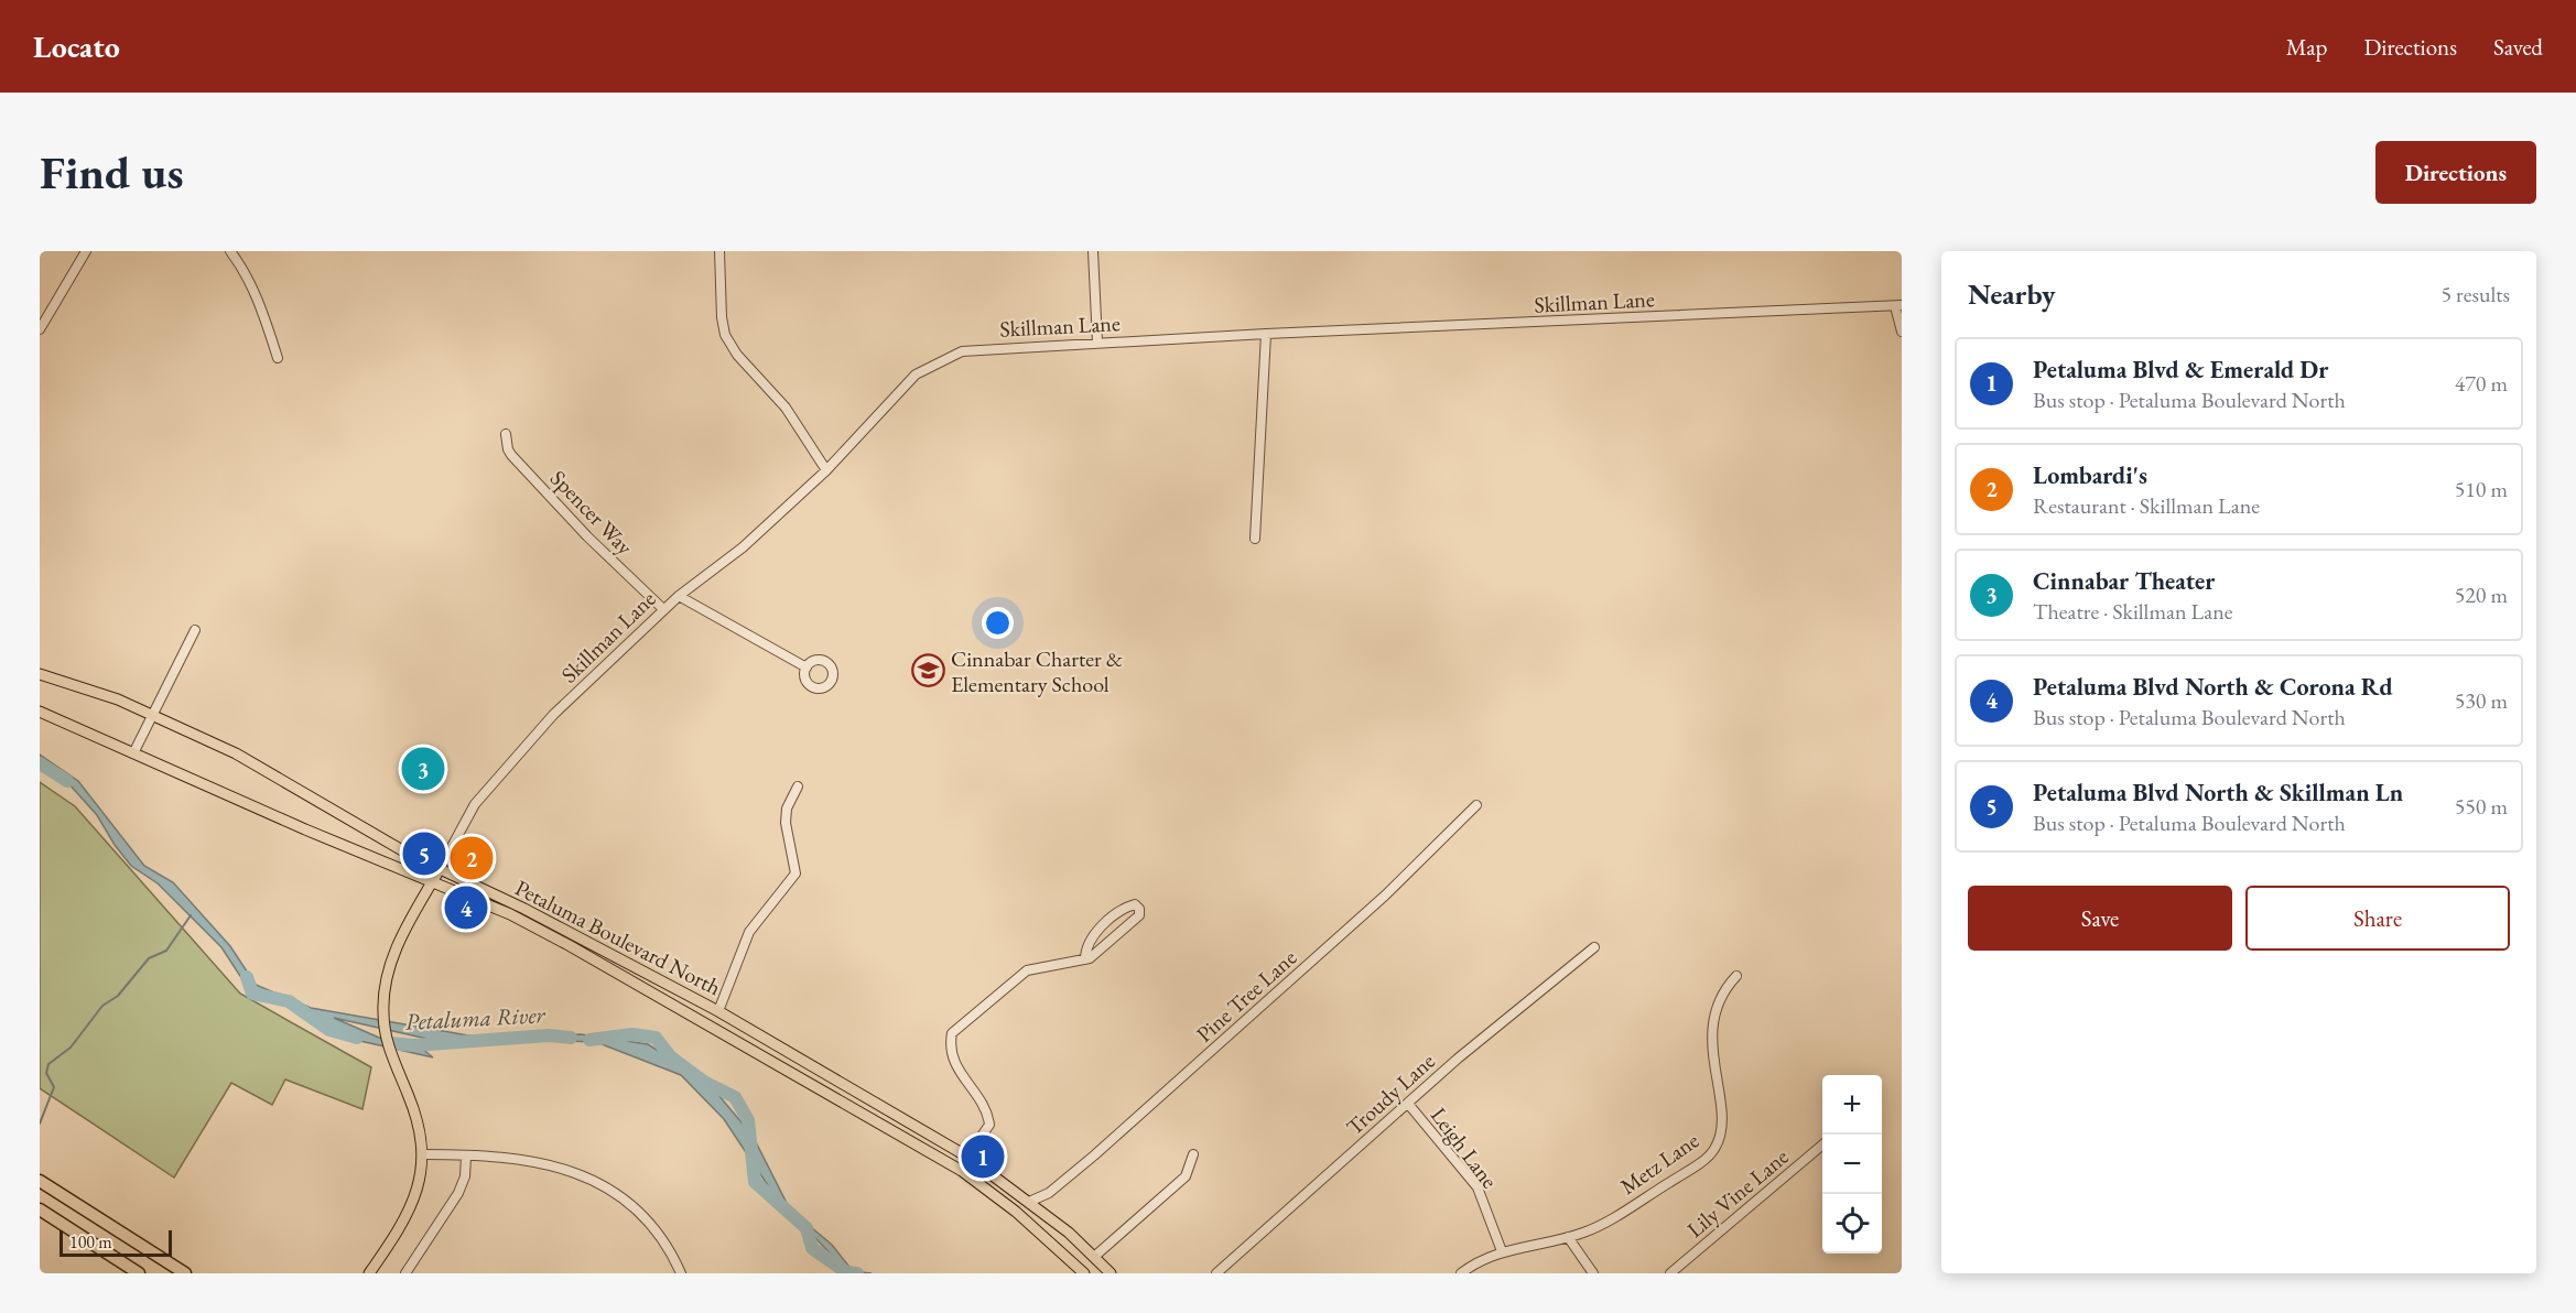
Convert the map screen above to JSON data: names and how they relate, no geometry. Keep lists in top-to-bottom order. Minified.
{"streets":{"main road":["Petaluma Boulevard North"],"street":["Skillman Lane","Spencer Way","Pine Tree Lane","Troudy Lane","Leigh Lane","Metz Lane","Lily Vine Lane"]},"crossings":[["Skillman Lane","Spencer Way"],["Skillman Lane","Petaluma Boulevard North"],["Petaluma Boulevard North","Pine Tree Lane"],["Troudy Lane","Leigh Lane"],["Leigh Lane","Metz Lane"]],"water":["Petaluma River"],"places":{"school or university":["Cinnabar Charter & Elementary School"]},"scale_bar":"100 m","page":{"header":"Locato","nav":["Map","Directions","Saved"],"buttons":["Directions",["Save","Share"]],"title":"Find us","heading":["Nearby","5 results"],"list":[{"mark":"1","name":"Petaluma Blvd & Emerald Dr","note":"Bus stop · Petaluma Boulevard North","value":"470 m"},{"mark":"2","name":"Lombardi's","note":"Restaurant · Skillman Lane","value":"510 m"},{"mark":"3","name":"Cinnabar Theater","note":"Theatre · Skillman Lane","value":"520 m"},{"mark":"4","name":"Petaluma Blvd North & Corona Rd","note":"Bus stop · Petaluma Boulevard North","value":"530 m"},{"mark":"5","name":"Petaluma Blvd North & Skillman Ln","note":"Bus stop · Petaluma Boulevard North","value":"550 m"}],"pins":["3","5","2","4","1"],"map_buttons":["+","−"],"scale":"100 m"}}
